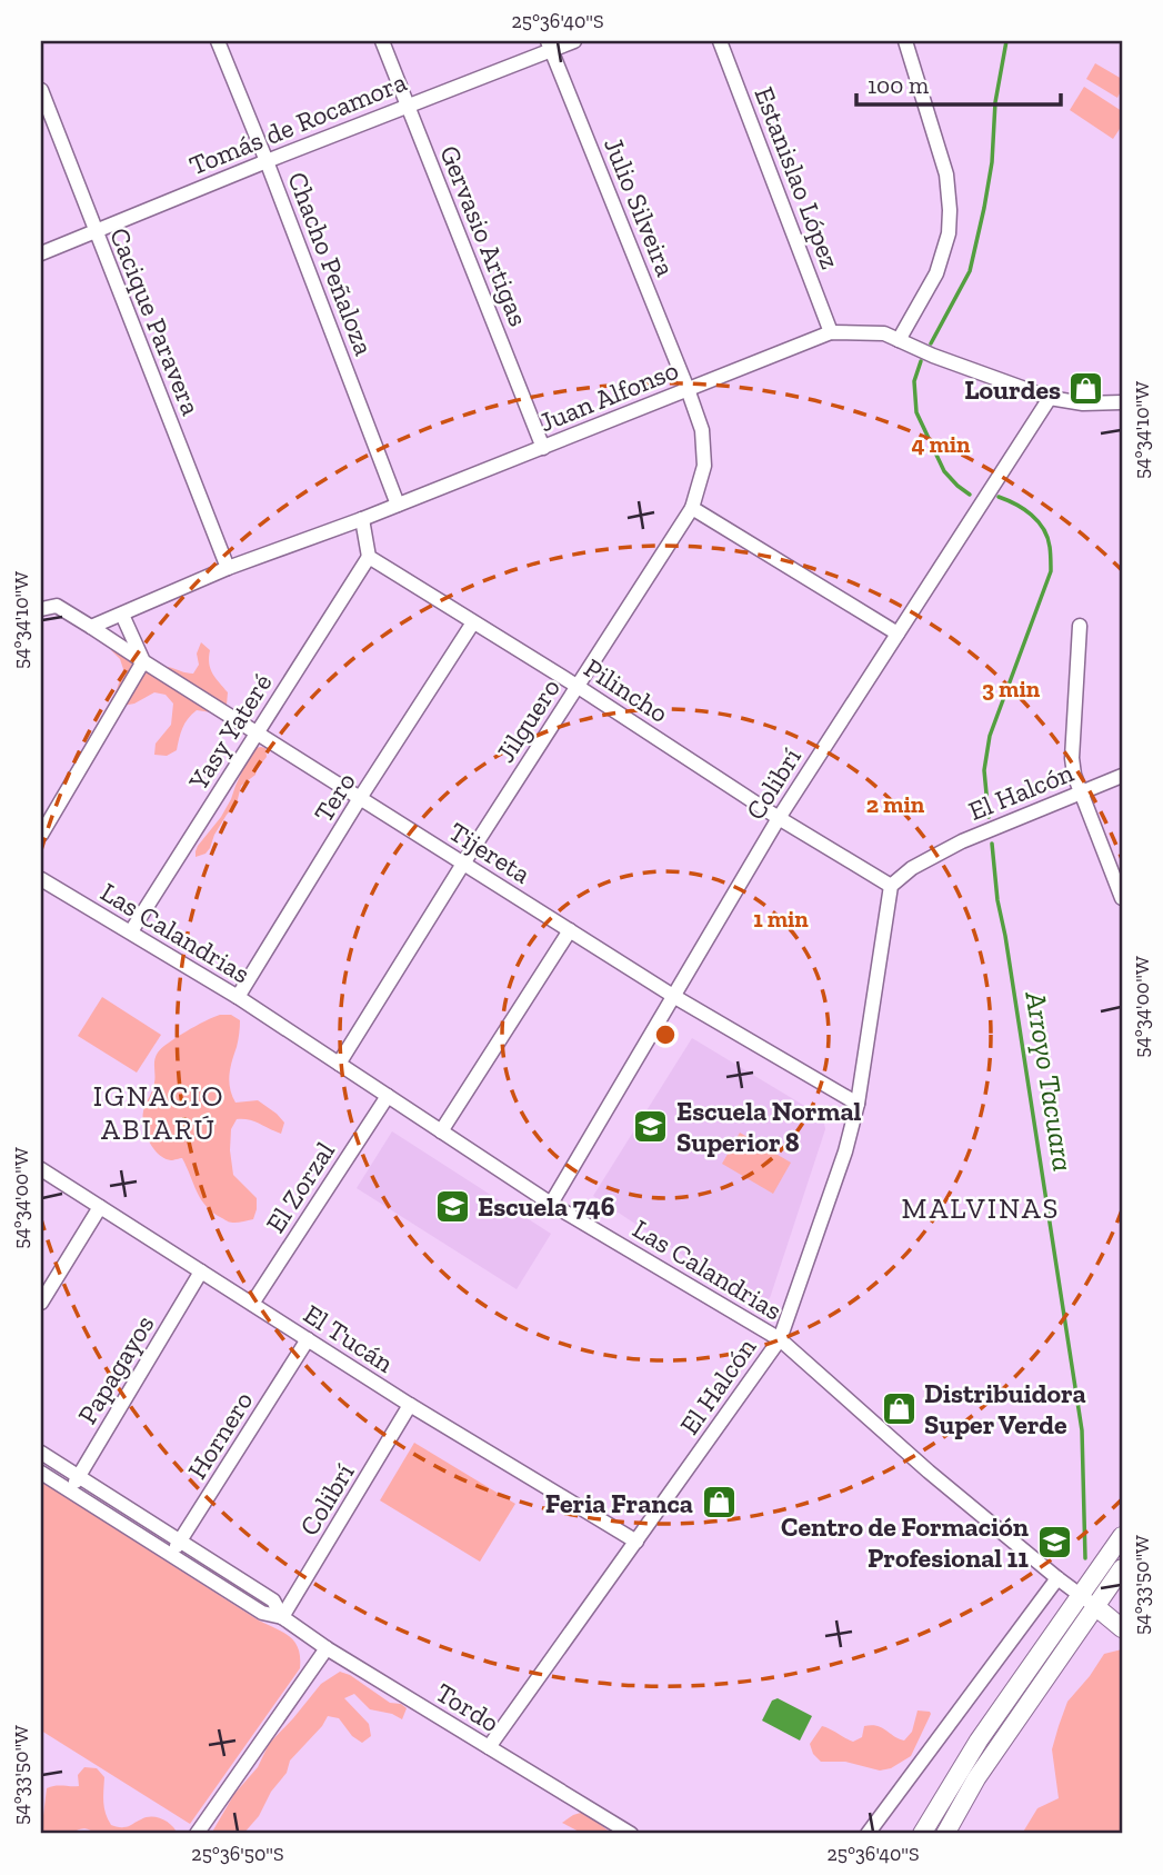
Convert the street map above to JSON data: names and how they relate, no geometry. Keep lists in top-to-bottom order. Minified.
{"streets":{"street":["Tomás de Rocamora","Estanislao López","Julio Silveira","Gervasio Artigas","Chacho Peñaloza","Cacique Paravera","Juan Alfonso","Pilincho","Jilguero","Yasy Yateré","Colibrí","El Halcón","Tero","Tijereta","Las Calandrias","El Zorzal","El Tucán","Papagayos","Hornero","Tordo"]},"crossings":[["Tomás de Rocamora","Julio Silveira"],["Tomás de Rocamora","Gervasio Artigas"],["Tomás de Rocamora","Chacho Peñaloza"],["Tomás de Rocamora","Cacique Paravera"],["Estanislao López","Juan Alfonso"],["Julio Silveira","Juan Alfonso"],["Julio Silveira","Jilguero"],["Gervasio Artigas","Juan Alfonso"],["Chacho Peñaloza","Juan Alfonso"],["Cacique Paravera","Juan Alfonso"],["Juan Alfonso","Jilguero"],["Juan Alfonso","Colibrí"],["Juan Alfonso","Tijereta"],["Pilincho","Jilguero"],["Pilincho","Yasy Yateré"],["Pilincho","Colibrí"],["Pilincho","El Halcón"],["Pilincho","Tero"],["Jilguero","Tijereta"],["Jilguero","Las Calandrias"],["Yasy Yateré","Tijereta"],["Yasy Yateré","Las Calandrias"],["Colibrí","Tijereta"],["Colibrí","Las Calandrias"],["Colibrí","El Tucán"],["Colibrí","Tordo"],["El Halcón","Tijereta"],["El Halcón","Las Calandrias"],["El Halcón","El Tucán"],["El Halcón","Tordo"],["Tero","Tijereta"],["Tero","Las Calandrias"],["Las Calandrias","El Zorzal"],["El Zorzal","El Tucán"],["El Tucán","Papagayos"],["El Tucán","Hornero"],["Papagayos","Tordo"],["Hornero","Tordo"]],"districts":["IGNACIO ABIARÚ","MALVINAS"],"water":["Arroyo Tacuara"],"places":{"shop":["Lourdes","Distribuidora Super Verde","Feria Franca"],"school or university":["Escuela Normal Superior 8","Escuela 746","Centro de Formación Profesional 11"]},"scale_bar":"100 m","coordinates":["25°36'40\"S","54°34'10\"W","54°34'00\"W","54°33'50\"W","25°36'50\"S"],"rings":["4 min","3 min","2 min","1 min"]}
